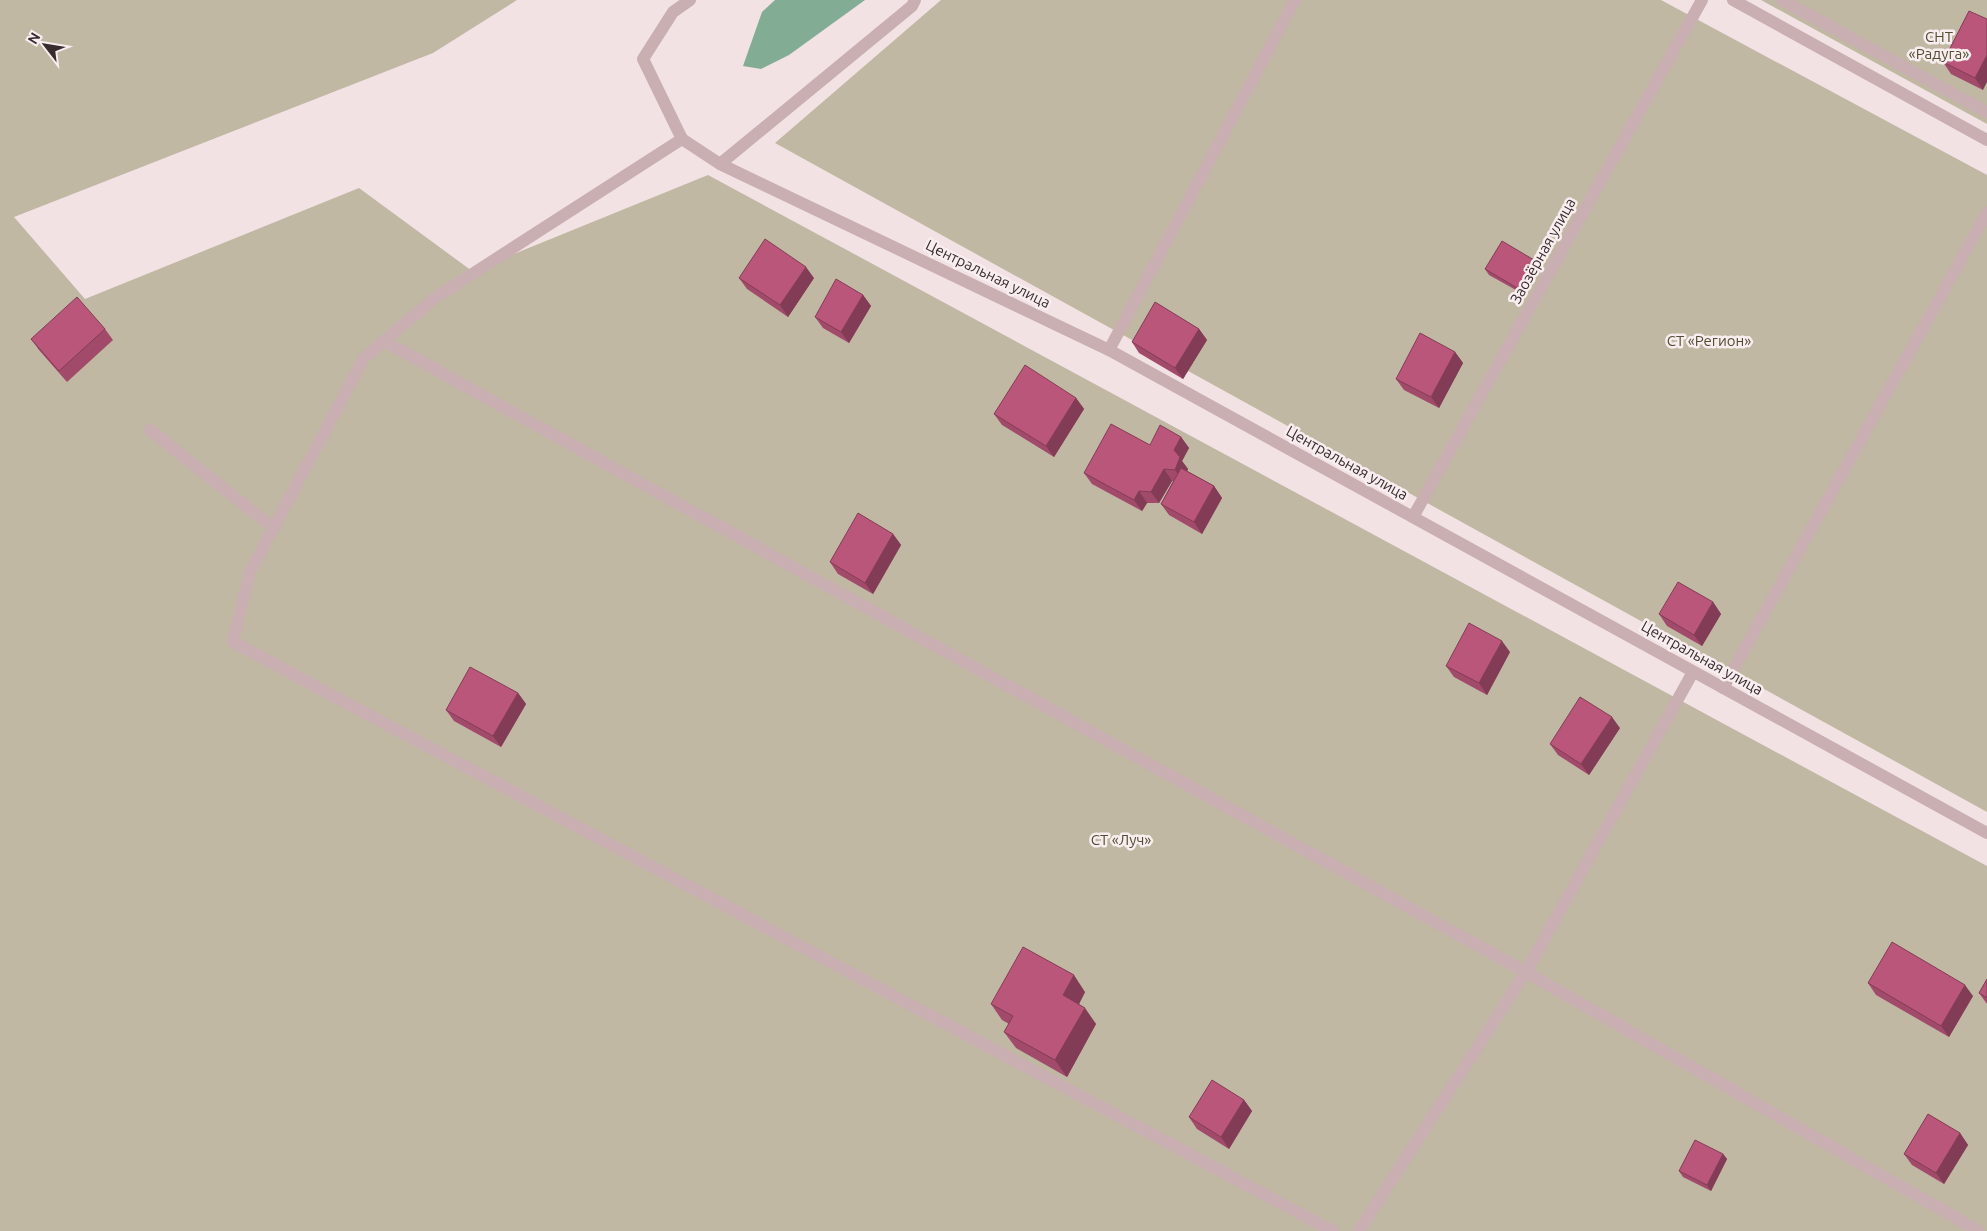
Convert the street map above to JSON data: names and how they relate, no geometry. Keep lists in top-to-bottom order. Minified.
{"streets":{"street":["Заозёрная улица","Центральная улица"]},"crossings":[["Заозёрная улица","Центральная улица"]],"parks":["СНТ «Радуга»","СТ «Регион»","СТ «Луч»"],"north":"top left"}
